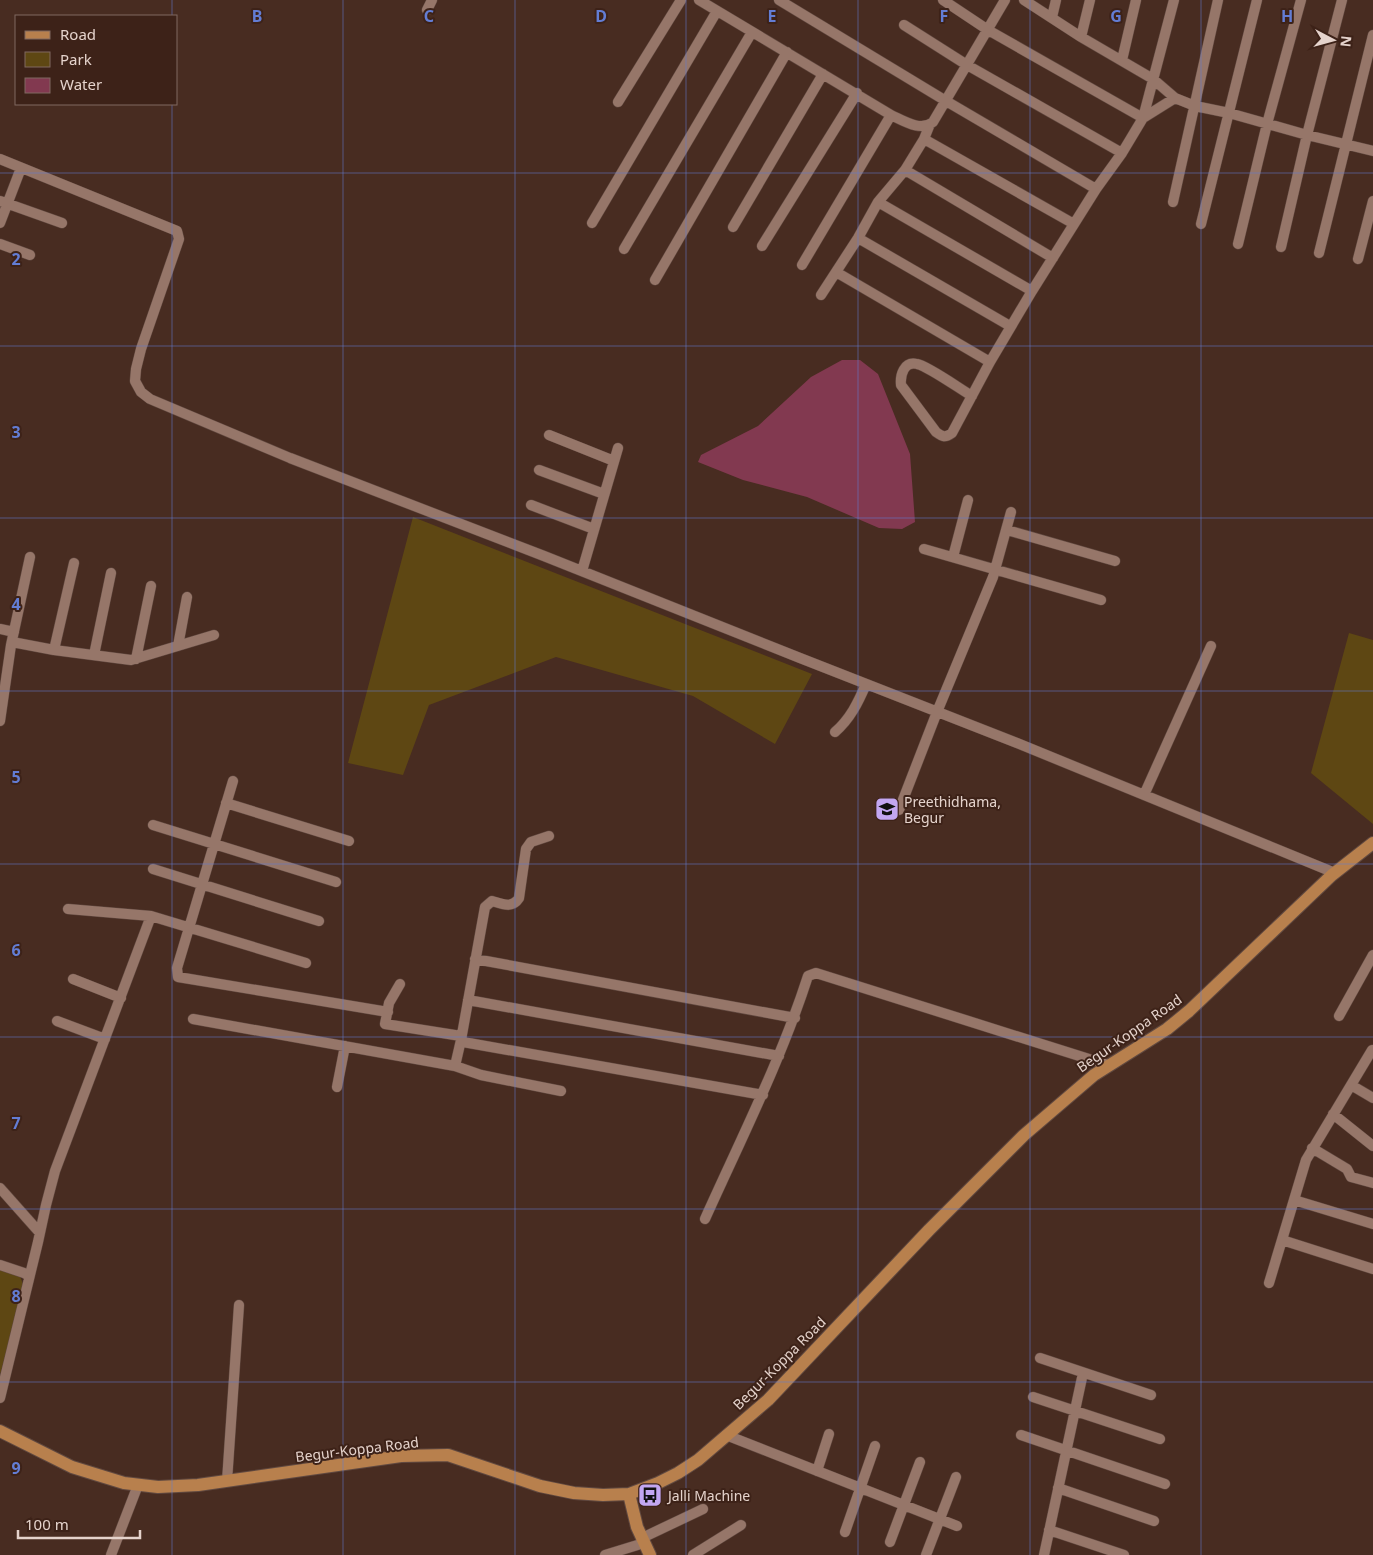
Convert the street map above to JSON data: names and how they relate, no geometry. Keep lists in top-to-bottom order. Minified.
{"streets":{"main road":["Begur-Koppa Road"]},"places":{"school or university":["Preethidhama, Begur"],"bus stop":["Jalli Machine"]},"legend":["Road","Park","Water"],"scale_bar":"100 m","north":"right","grid":{"columns":["B","C","D","E","F","G","H"],"rows":["2","3","4","5","6","7","8","9"]}}
